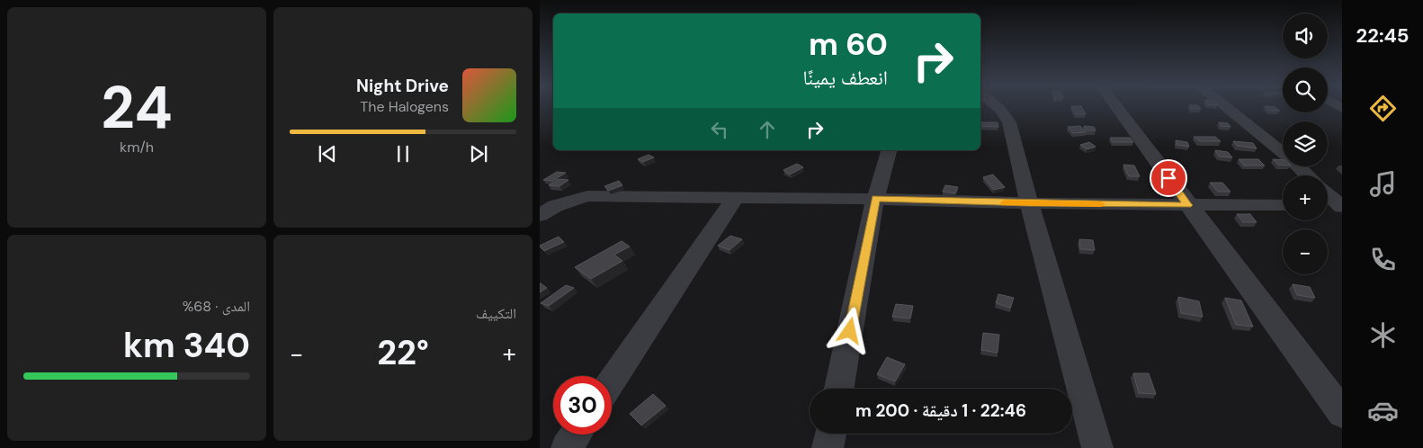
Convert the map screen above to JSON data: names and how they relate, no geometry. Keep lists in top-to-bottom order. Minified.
{"page":{"tabs":"22:45","tile":[["24","km/h"],"التكييف",["المدى · 68%","340 km"]],"map_buttons":["+","−"],"turn":["60 m","انعطف يمينًا"],"song":["Night Drive","The Halogens"],"heat":["−","22°","+"],"limit":"30","trip":"22:46 · 1 دقيقة · 200 m"}}
